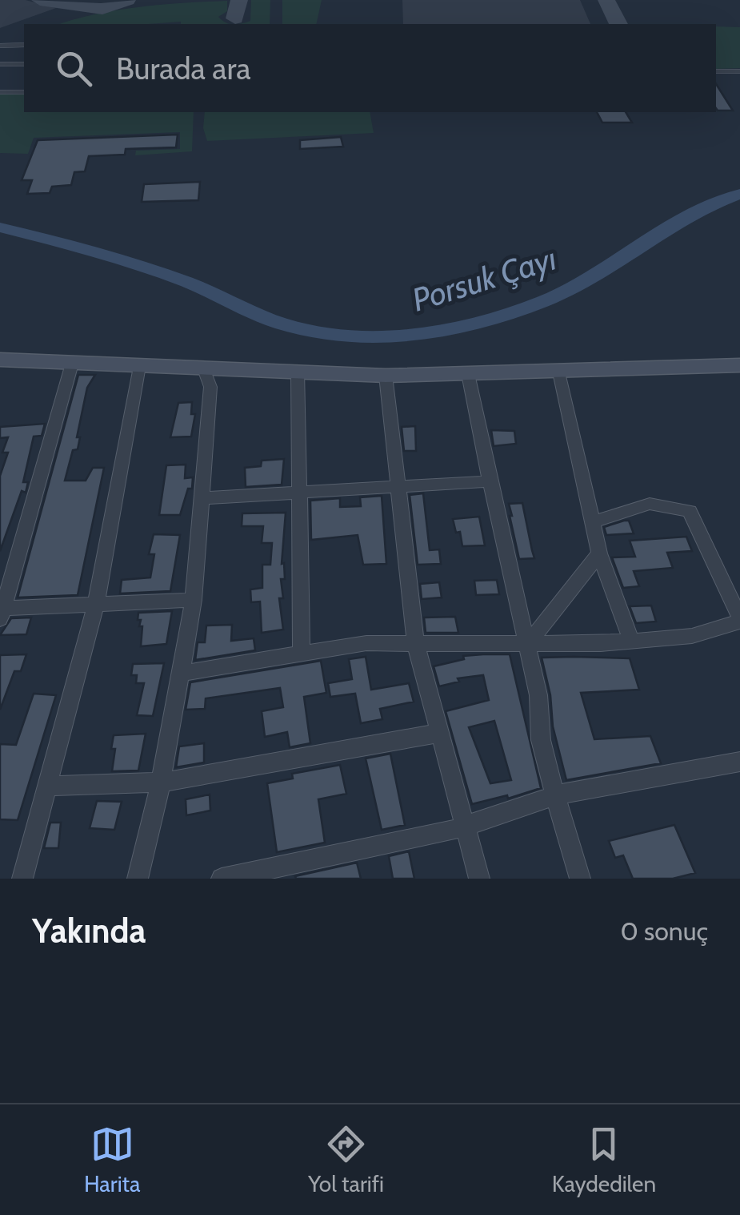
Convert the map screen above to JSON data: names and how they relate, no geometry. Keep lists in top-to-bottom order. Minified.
{"water":["Porsuk Çayı"],"page":{"search":"Burada ara","heading":["Yakında","0 sonuç"],"nav":["Harita","Yol tarifi","Kaydedilen"]}}
